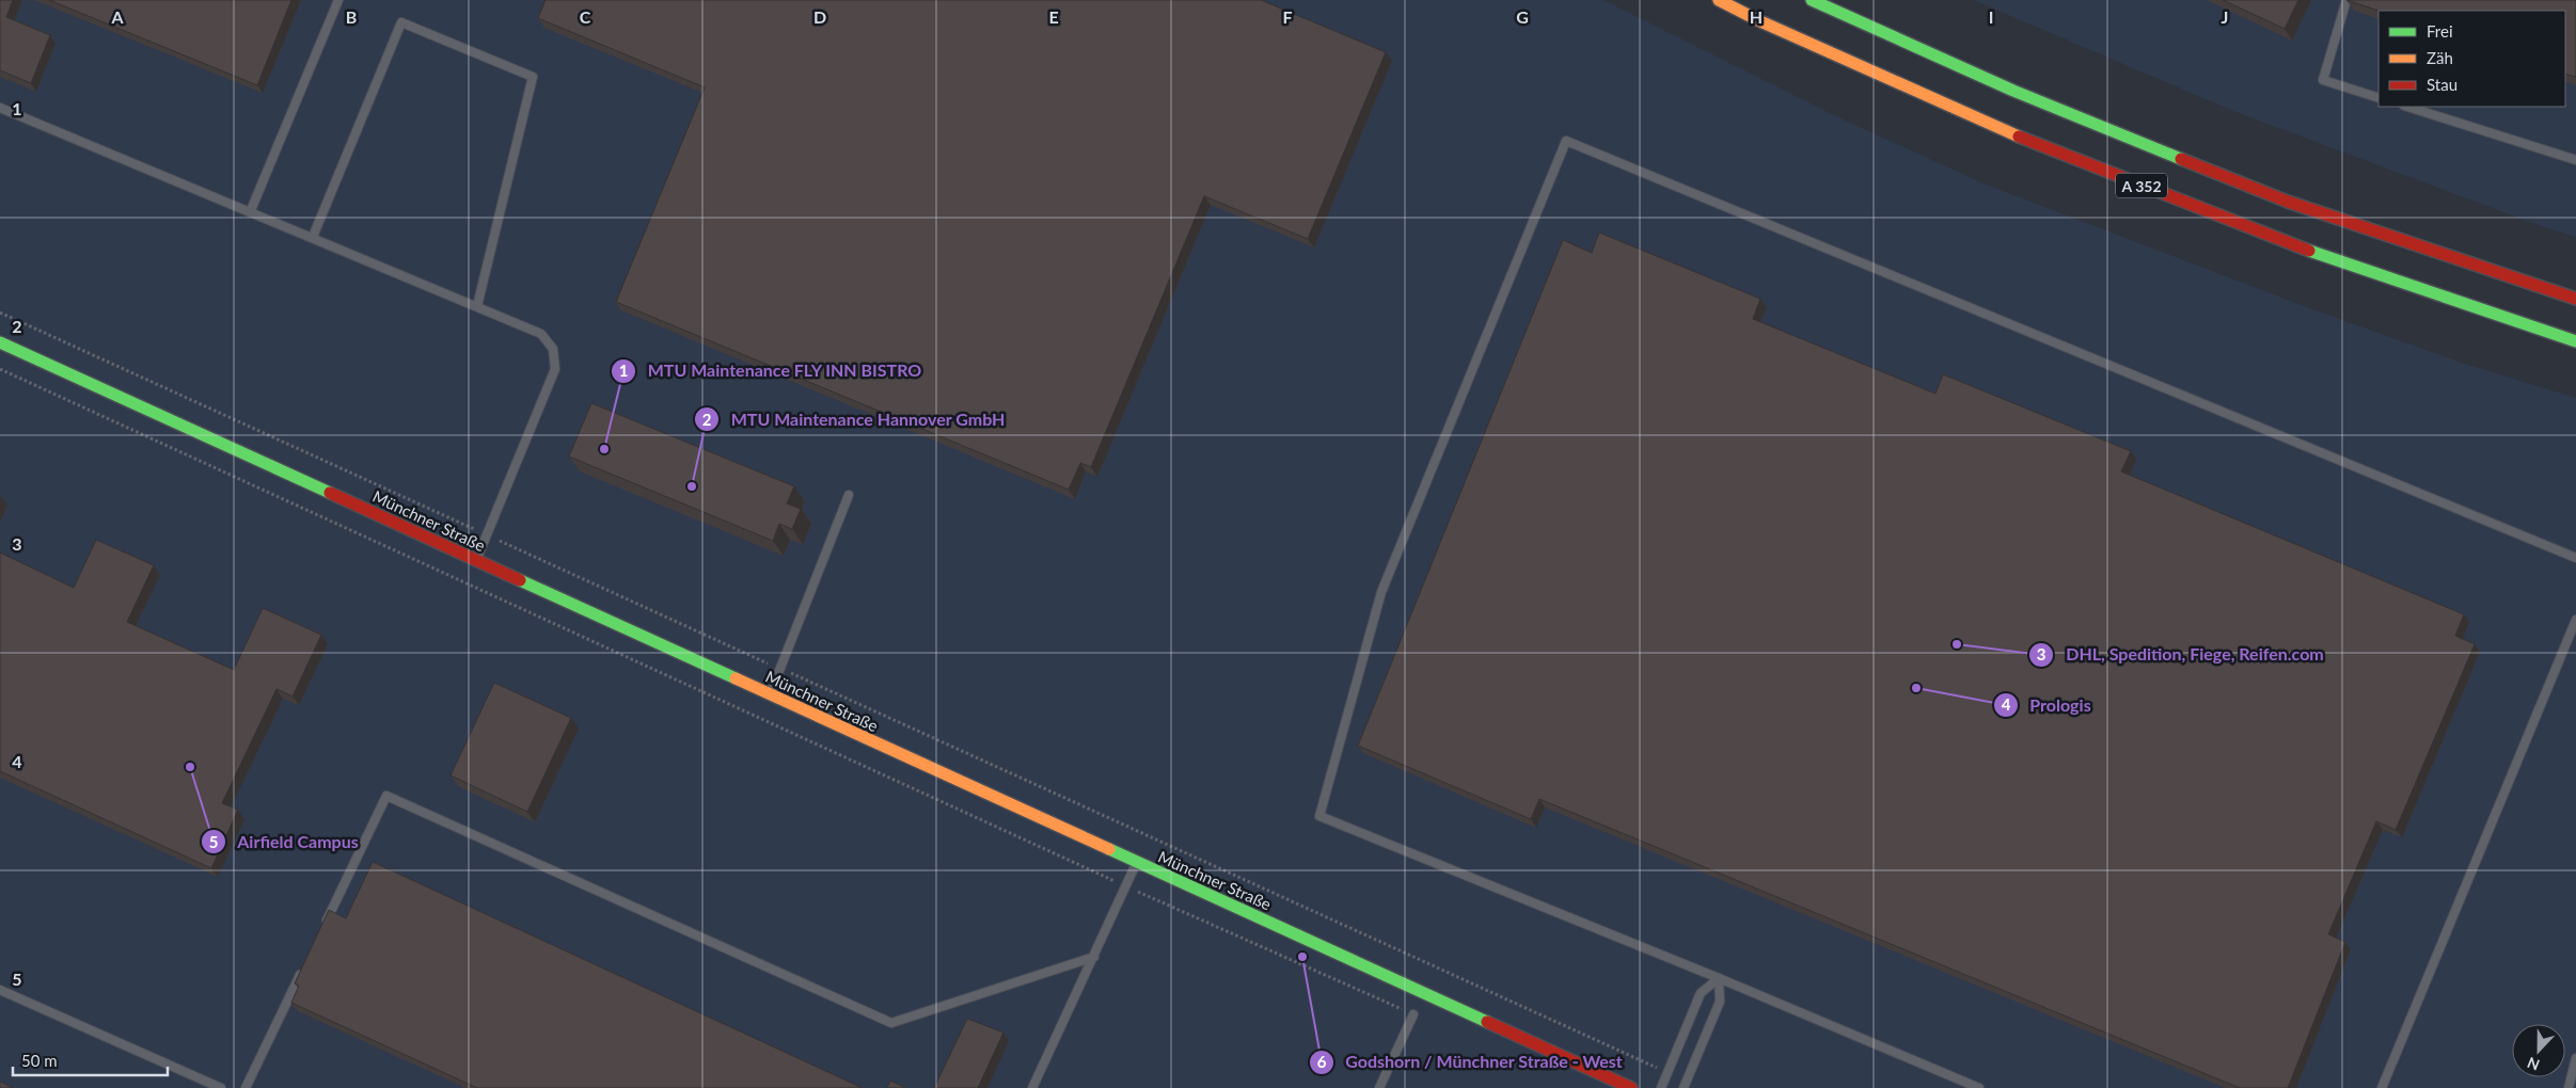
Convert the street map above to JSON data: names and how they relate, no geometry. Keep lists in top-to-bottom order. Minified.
{"streets":{"main road":["A 352","Münchner Straße"]},"places":["MTU Maintenance FLY INN BISTRO","MTU Maintenance Hannover GmbH","DHL, Spedition, Fiege, Reifen.com","Prologis","Airfield Campus","Godshorn / Münchner Straße - West"],"legend":["Frei","Zäh","Stau"],"scale_bar":"50 m","north":"bottom","grid":{"columns":["A","B","C","D","E","F","G","H","I","J"],"rows":["1","2","3","4","5"]}}
